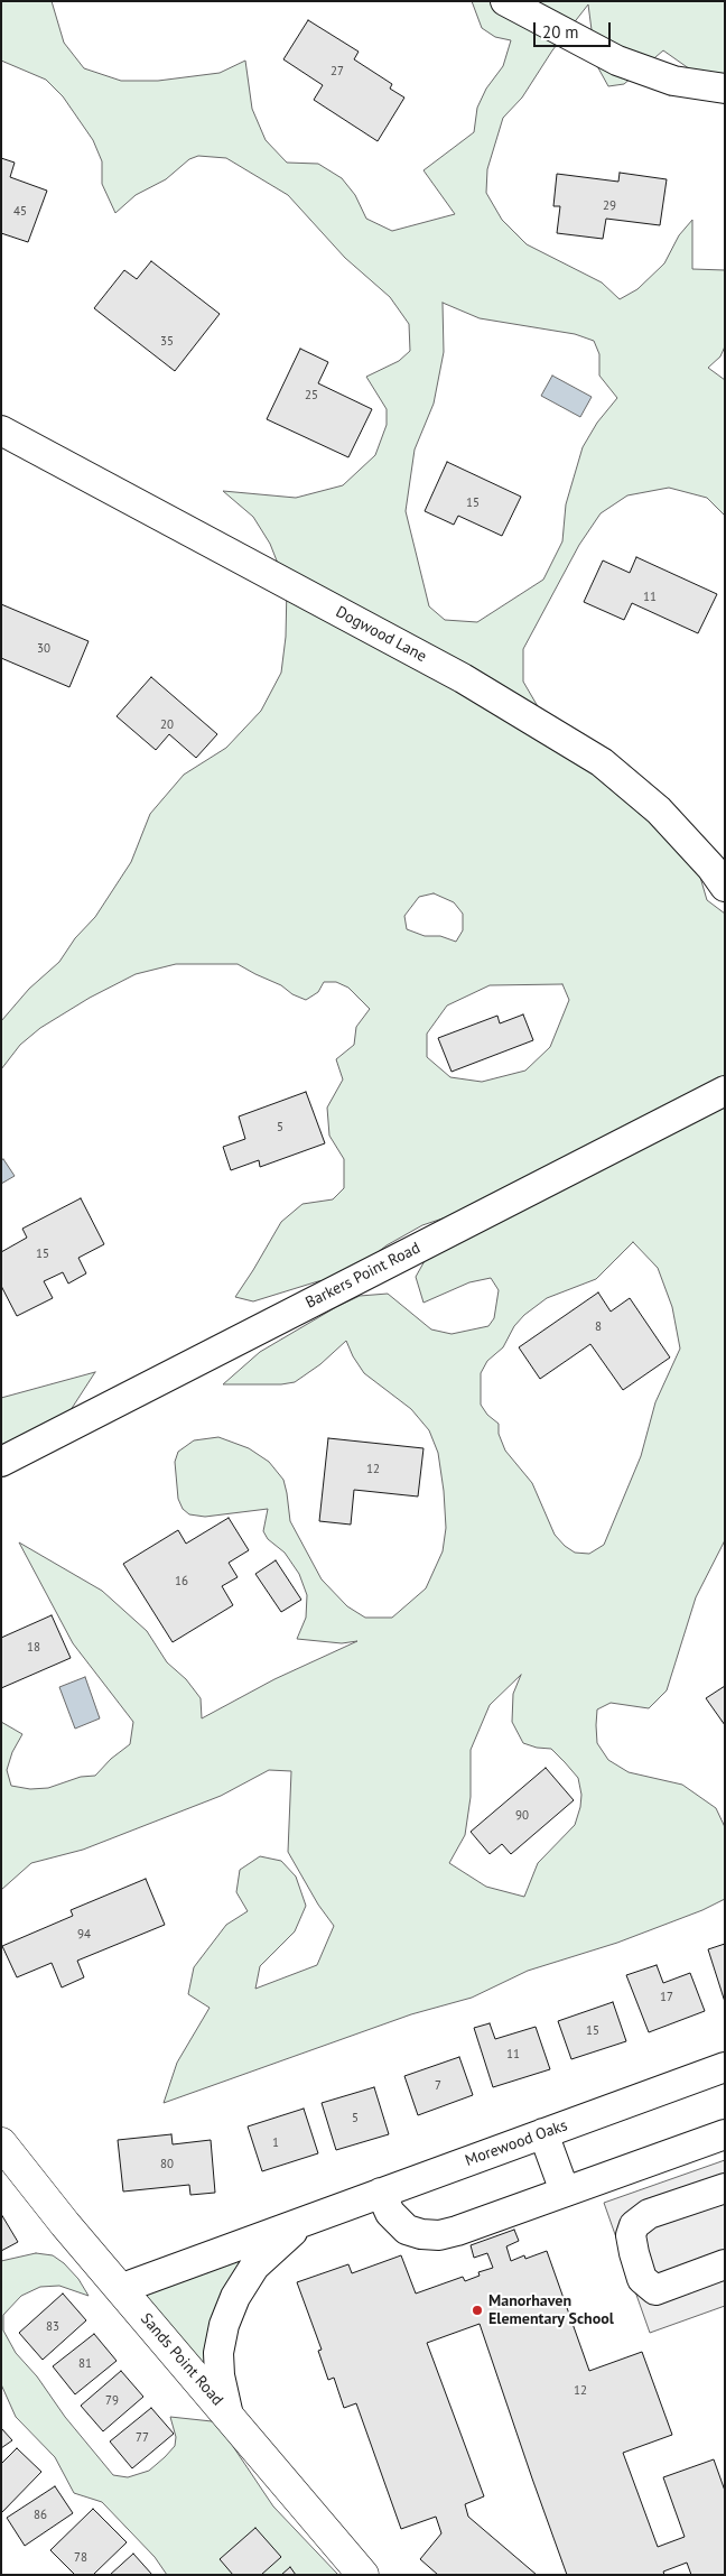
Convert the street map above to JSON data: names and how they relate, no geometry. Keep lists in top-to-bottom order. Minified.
{"streets":{"main road":["Sands Point Road"],"street":["Dogwood Lane","Barkers Point Road","Morewood Oaks"]},"crossings":[["Morewood Oaks","Sands Point Road"]],"places":["Manorhaven Elementary School"],"house_numbers":["27","29","45","35","25","15","11","30","20","5","15","8","12","16","18","90","94","17","15","11","7","5","1","80","83","81","12","79","77","86","78"],"scale_bar":"20 m"}
